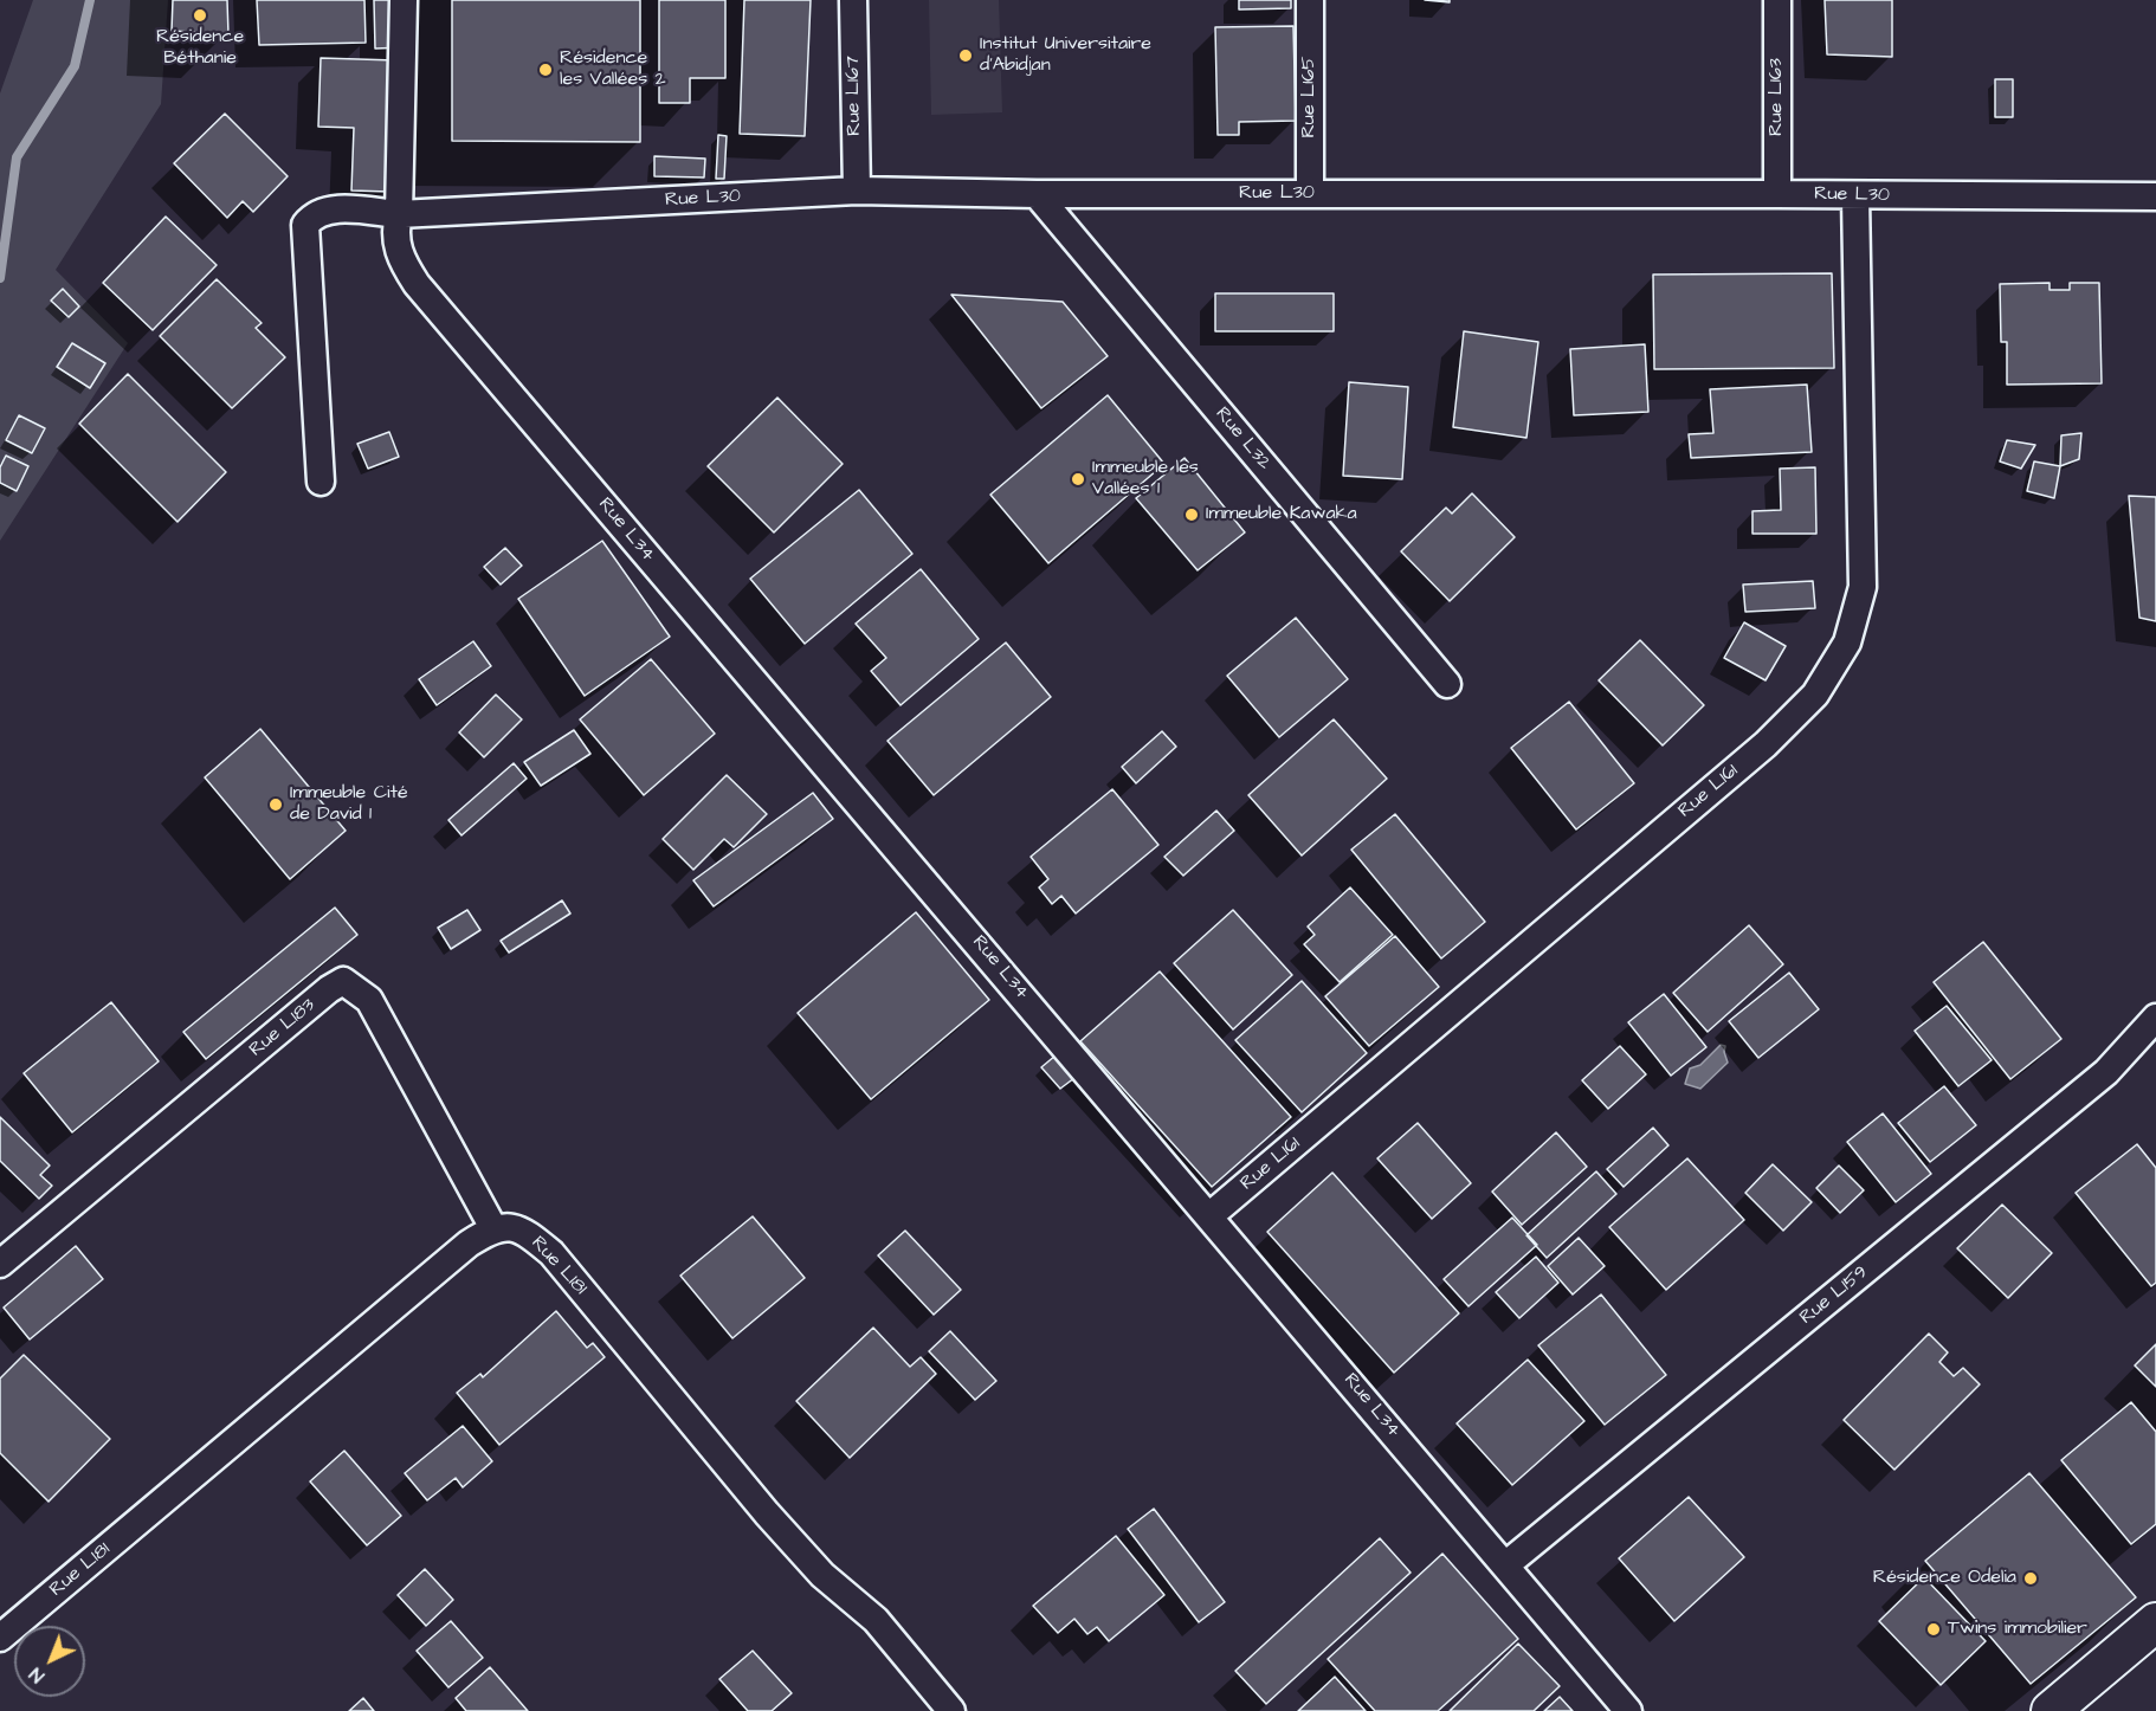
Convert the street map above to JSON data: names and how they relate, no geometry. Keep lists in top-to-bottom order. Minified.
{"streets":{"street":["Rue L167","Rue L165","Rue L163","Rue L30","Rue L32","Rue L34","Rue L161","Rue L183","Rue L181","Rue L159"]},"crossings":[["Rue L167","Rue L30"],["Rue L165","Rue L30"],["Rue L163","Rue L30"],["Rue L30","Rue L32"],["Rue L30","Rue L34"],["Rue L30","Rue L161"],["Rue L34","Rue L161"],["Rue L34","Rue L159"],["Rue L183","Rue L181"]],"places":["Résidence Béthanie","Institut Universitaire d'Abidjan","Résidence les Vallées 2","Immeuble les Vallées 1","Immeuble Kawaka","Immeuble Cité de David 1","Résidence Odelia","Twins immobilier"],"north":"bottom left"}
